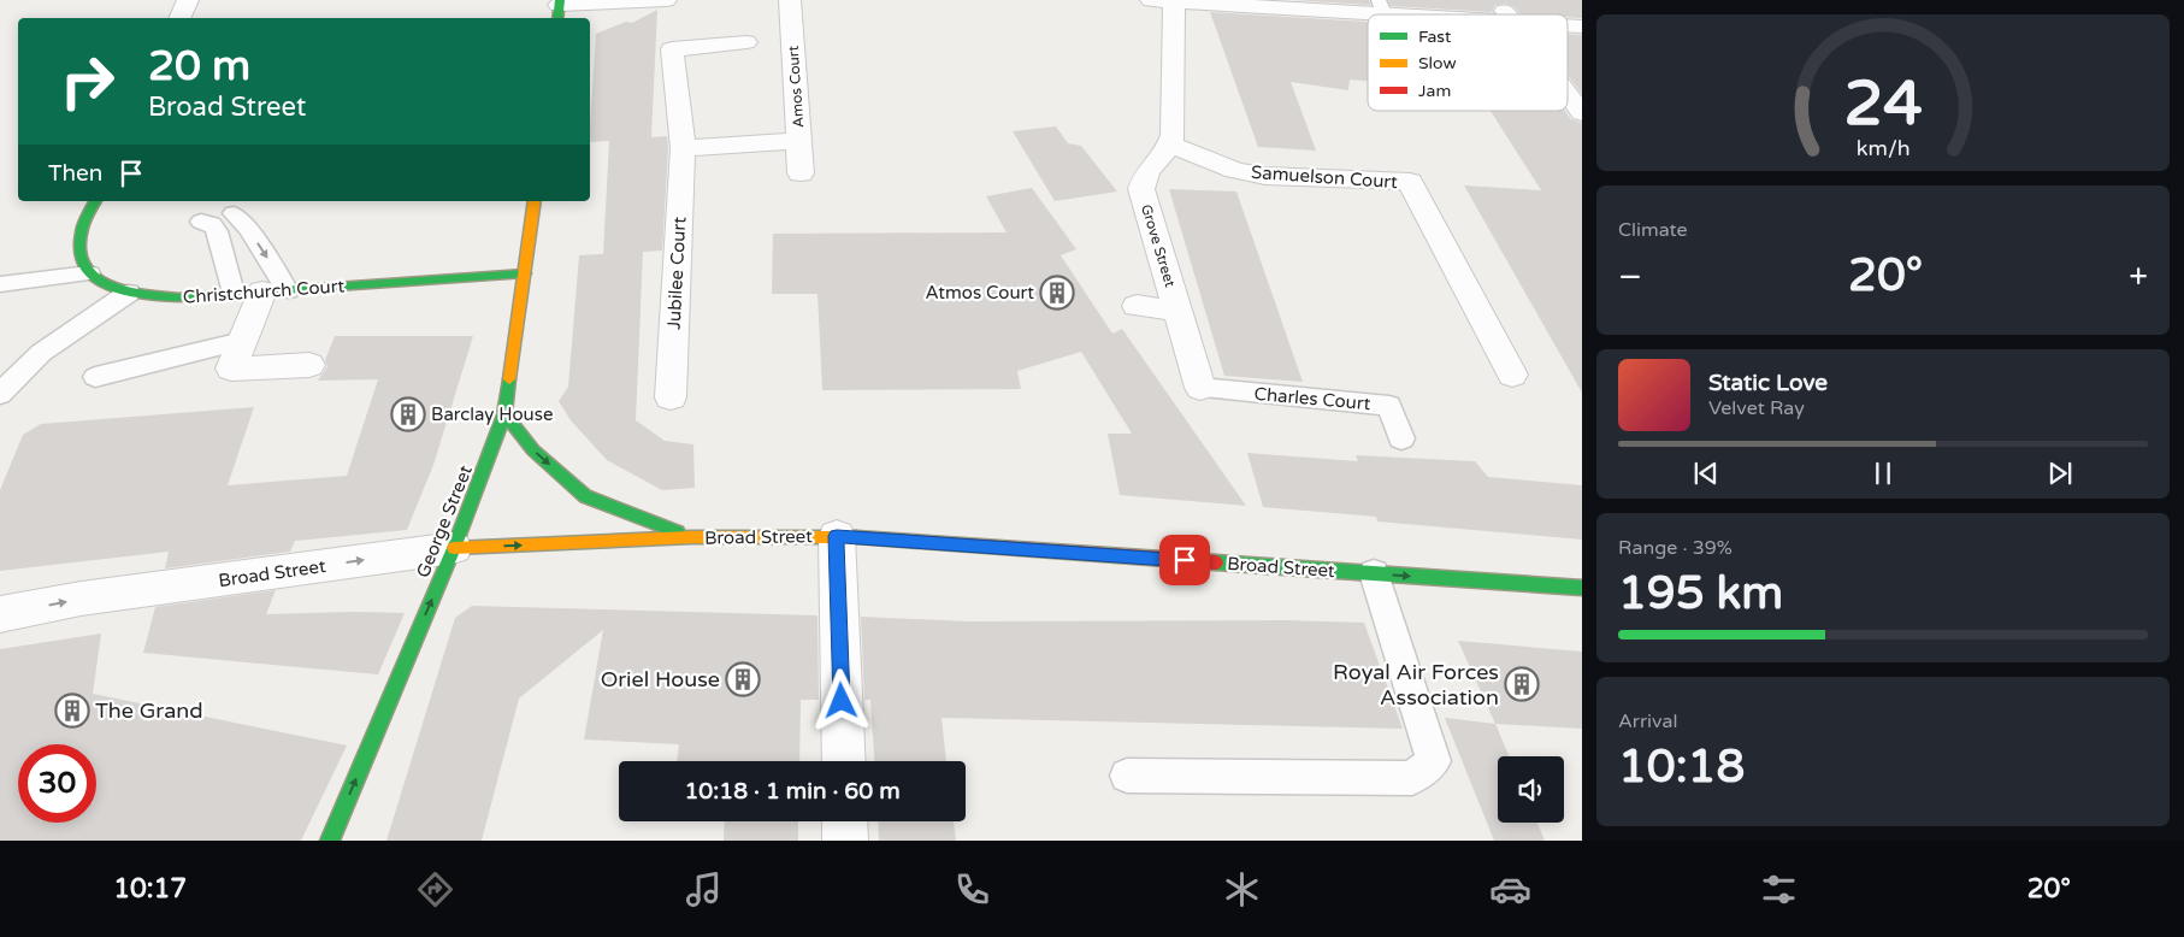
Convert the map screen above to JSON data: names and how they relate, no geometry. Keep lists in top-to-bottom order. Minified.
{"streets":{"street":["Amos Court","Samuelson Court","Grove Street","Jubilee Court","Christchurch Court","George Street","Broad Street"],"lane":["Charles Court"]},"crossings":[["Samuelson Court","Grove Street"],["Grove Street","Charles Court"],["Christchurch Court","George Street"],["George Street","Broad Street"]],"one_way":["George Street","Broad Street"],"places":{"building":["Atmos Court","Barclay House","Oriel House","Royal Air Forces Association","The Grand"]},"legend":["Fast","Slow","Jam"],"page":{"turn":["20 m","Broad Street"],"then":"Then","tile":["Climate",["Range · 39%","195 km"],["Arrival","10:18"]],"heat":["−","20°","+"],"song":["Static Love","Velvet Ray"],"limit":"30","trip":"10:18 · 1 min · 60 m","tabs":["10:17","20°"],"gauge":["24","km/h"]}}
